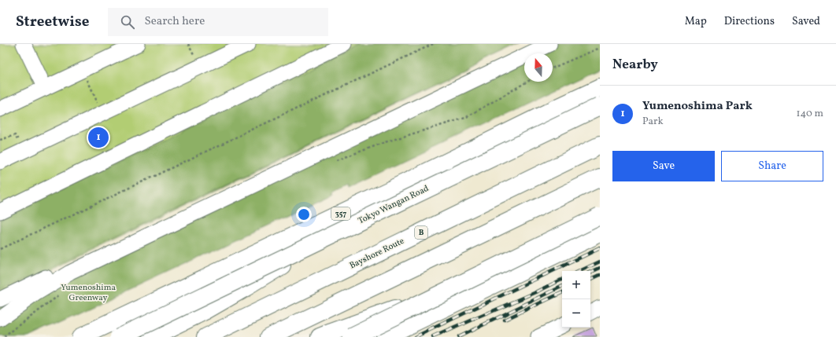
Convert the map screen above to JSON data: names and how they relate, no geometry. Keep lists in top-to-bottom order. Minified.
{"streets":{"highway":["Tokyo Wangan Road","357","B","Bayshore Route"]},"parks":["Yumenoshima Greenway"],"north":"top","page":{"header":"Streetwise","search":"Search here","nav":["Map","Directions","Saved"],"heading":"Nearby","list":[{"mark":"1","name":"Yumenoshima Park","note":"Park","value":"140 m"}],"pins":"1","buttons":["Save","Share"],"map_buttons":["+","−"]}}
